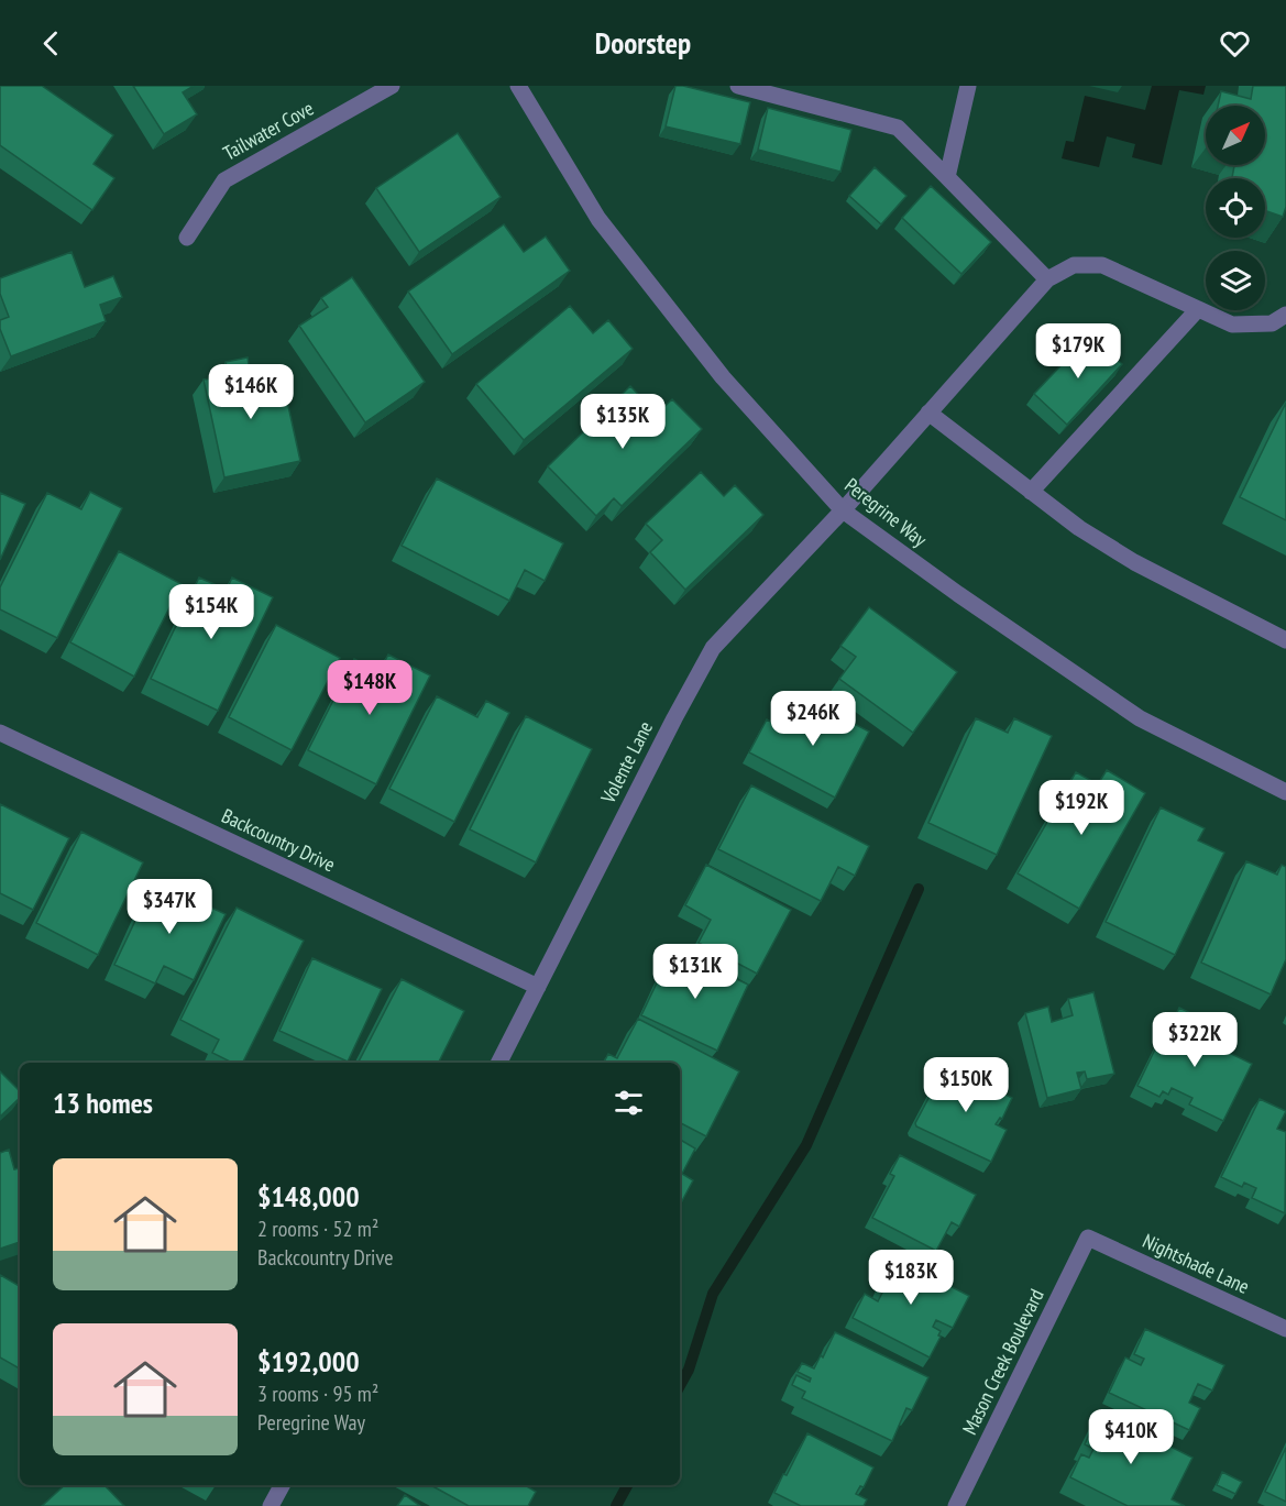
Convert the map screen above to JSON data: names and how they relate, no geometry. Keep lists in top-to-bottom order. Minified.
{"streets":{"street":["Tailwater Cove","Peregrine Way","Volente Lane","Backcountry Drive","Nightshade Lane","Mason Creek Boulevard"]},"crossings":[["Peregrine Way","Volente Lane"],["Volente Lane","Backcountry Drive"],["Nightshade Lane","Mason Creek Boulevard"]],"north":"top right","page":{"header":"Doorstep","price":["$179K","$146K","$135K","$154K","$148K","$246K","$192K","$347K","$131K","$322K","$150K","$183K","$410K"],"heading":"13 homes","list":[{"name":"$148,000","note":"2 rooms · 52 m² · Backcountry Drive"},{"name":"$192,000","note":"3 rooms · 95 m² · Peregrine Way"}]}}
